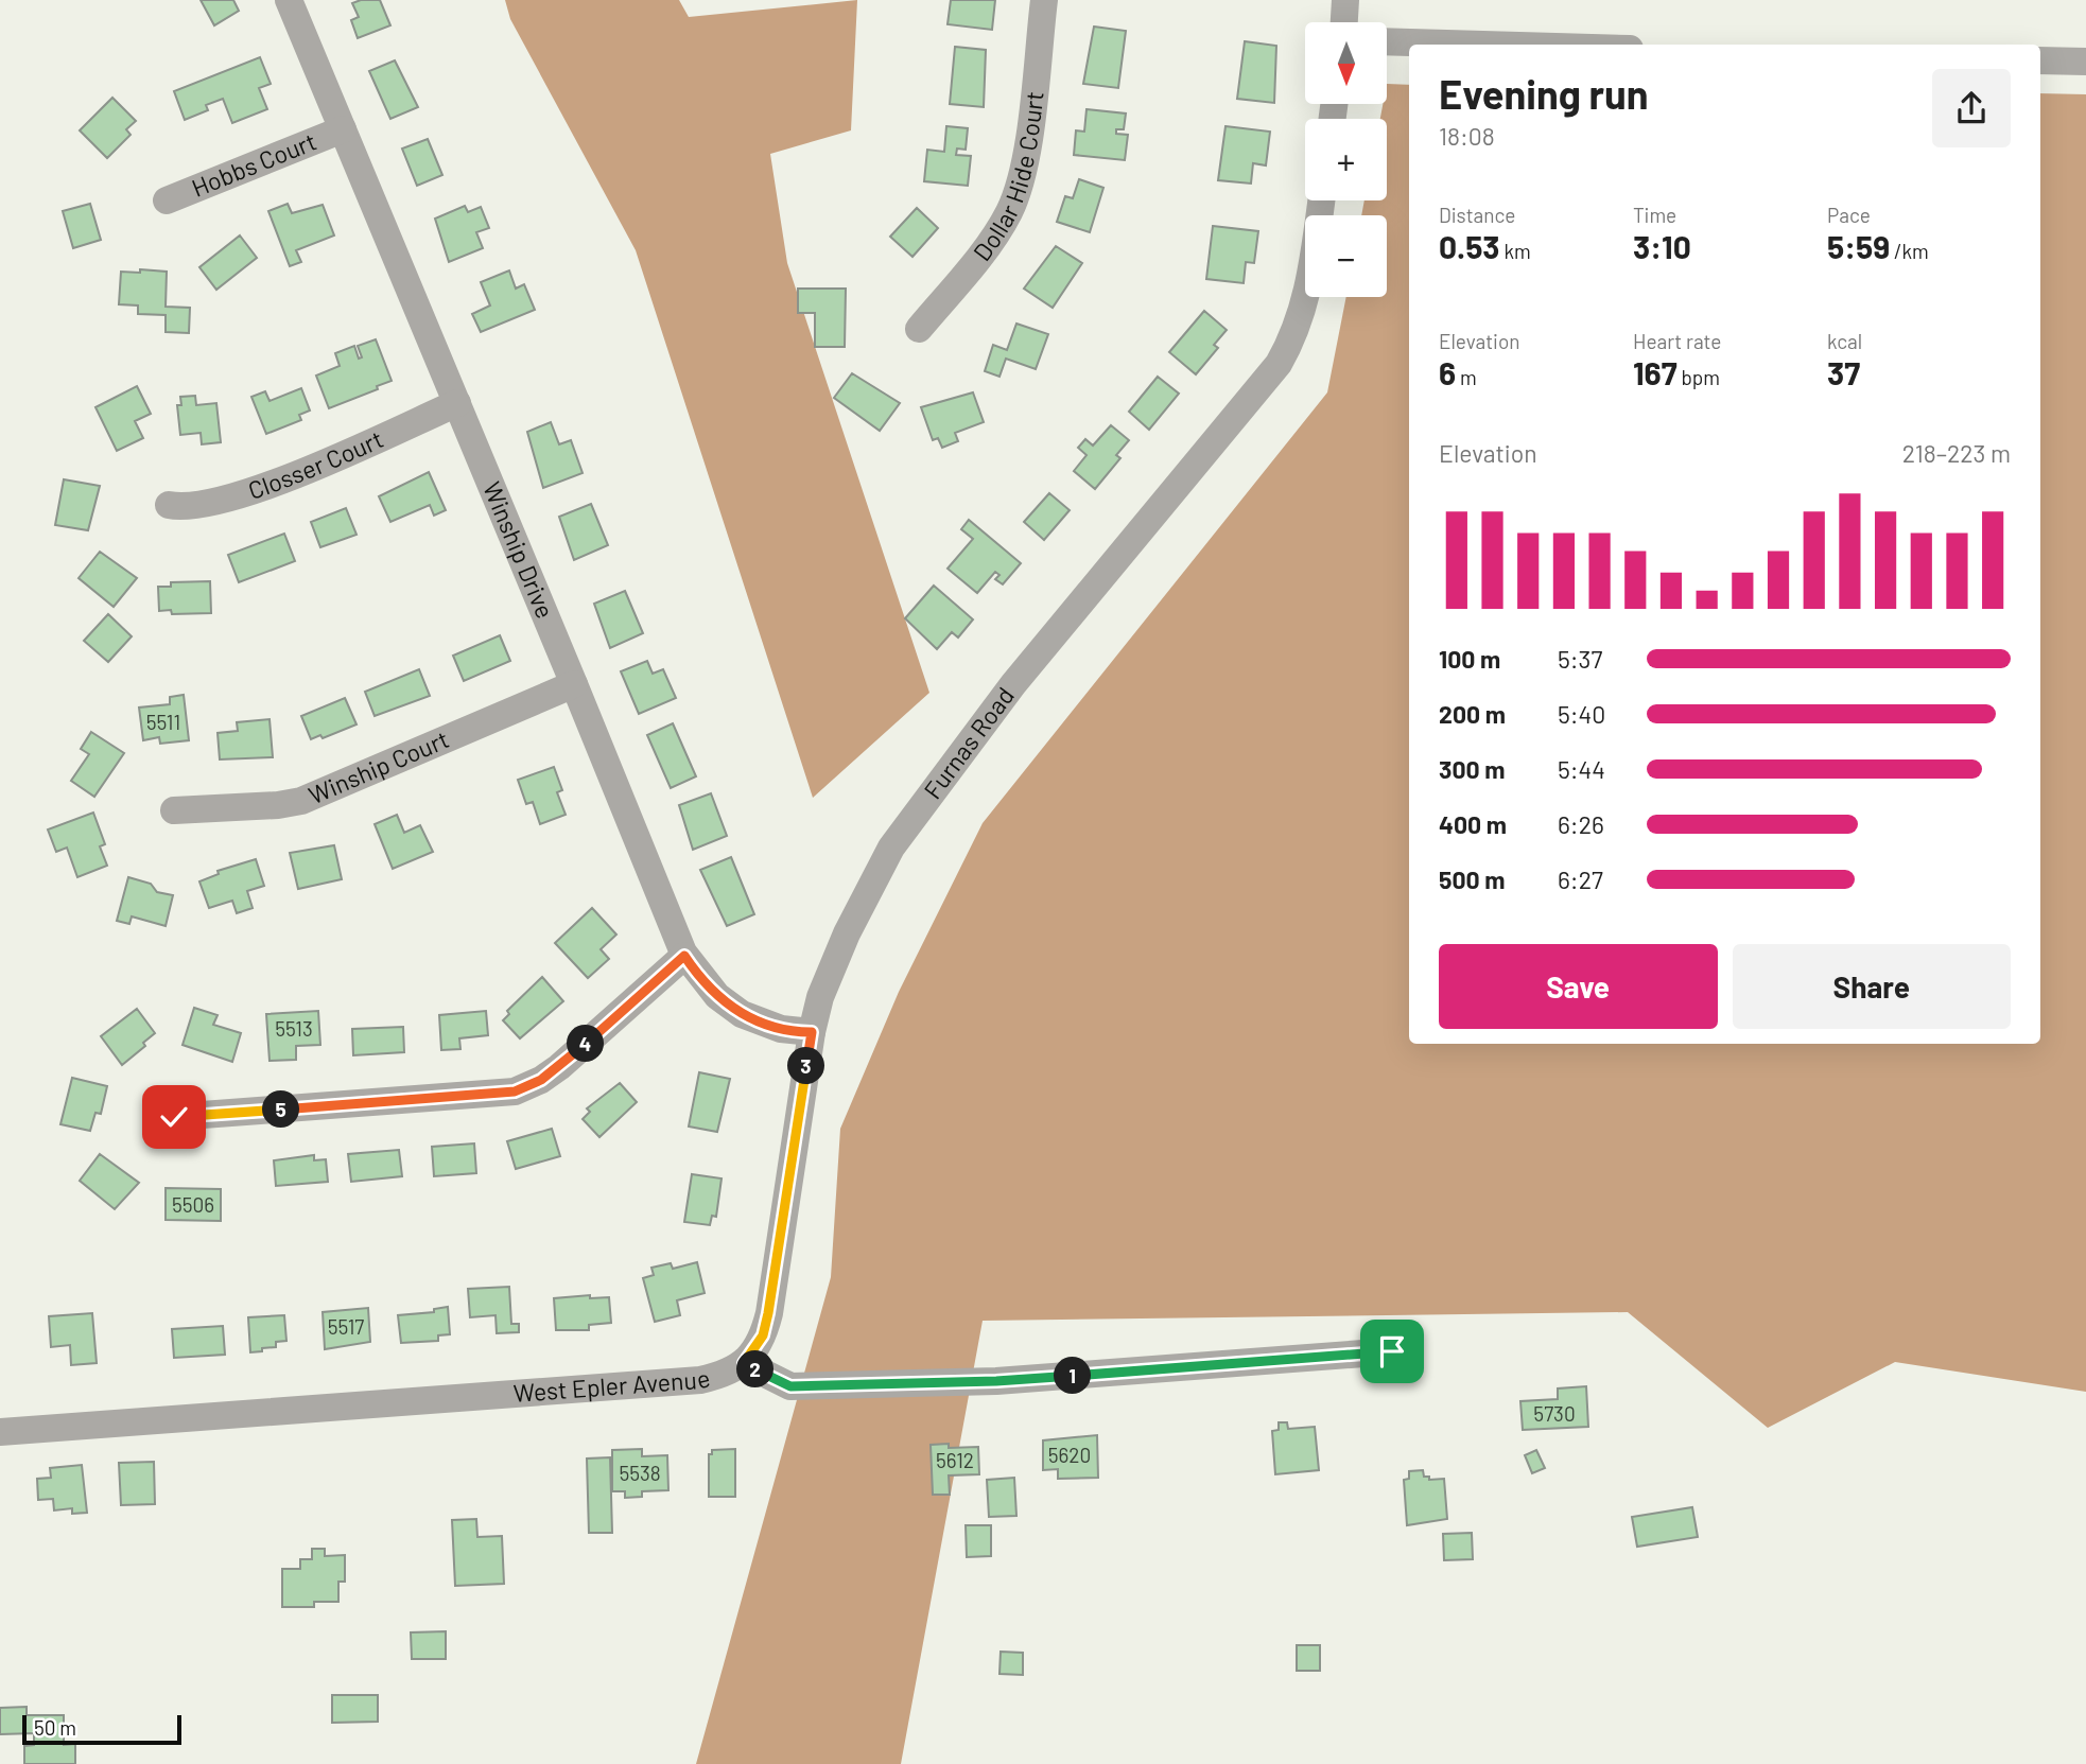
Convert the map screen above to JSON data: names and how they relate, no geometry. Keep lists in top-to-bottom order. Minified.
{"streets":{"street":["Hobbs Court","Dollar Hide Court","Closser Court","Winship Drive","Furnas Road","Winship Court","West Epler Avenue"]},"crossings":[["Hobbs Court","Winship Drive"],["Closser Court","Winship Drive"],["Winship Drive","Furnas Road"],["Winship Drive","Winship Court"],["Furnas Road","West Epler Avenue"]],"house_numbers":["5511","5513","5506","5517","5730","5620","5612","5538"],"scale_bar":"50 m","north":"bottom","page":{"map_buttons":["+","−"],"heading":["Evening run","18:08"],"stats":[["Distance","0.53 km"],["Time","3:10"],["Pace","5:59 /km"],["Elevation","6 m"],["Heart rate","167 bpm"],["kcal","37"]],"chart":["Elevation","218–223 m"],"list":[{"name":"100 m","note":"5:37"},{"name":"200 m","note":"5:40"},{"name":"300 m","note":"5:44"},{"name":"400 m","note":"6:26"},{"name":"500 m","note":"6:27"}],"buttons":["Save","Share"],"pins":["4","3","5","2","1"],"scale":"50 m"}}
